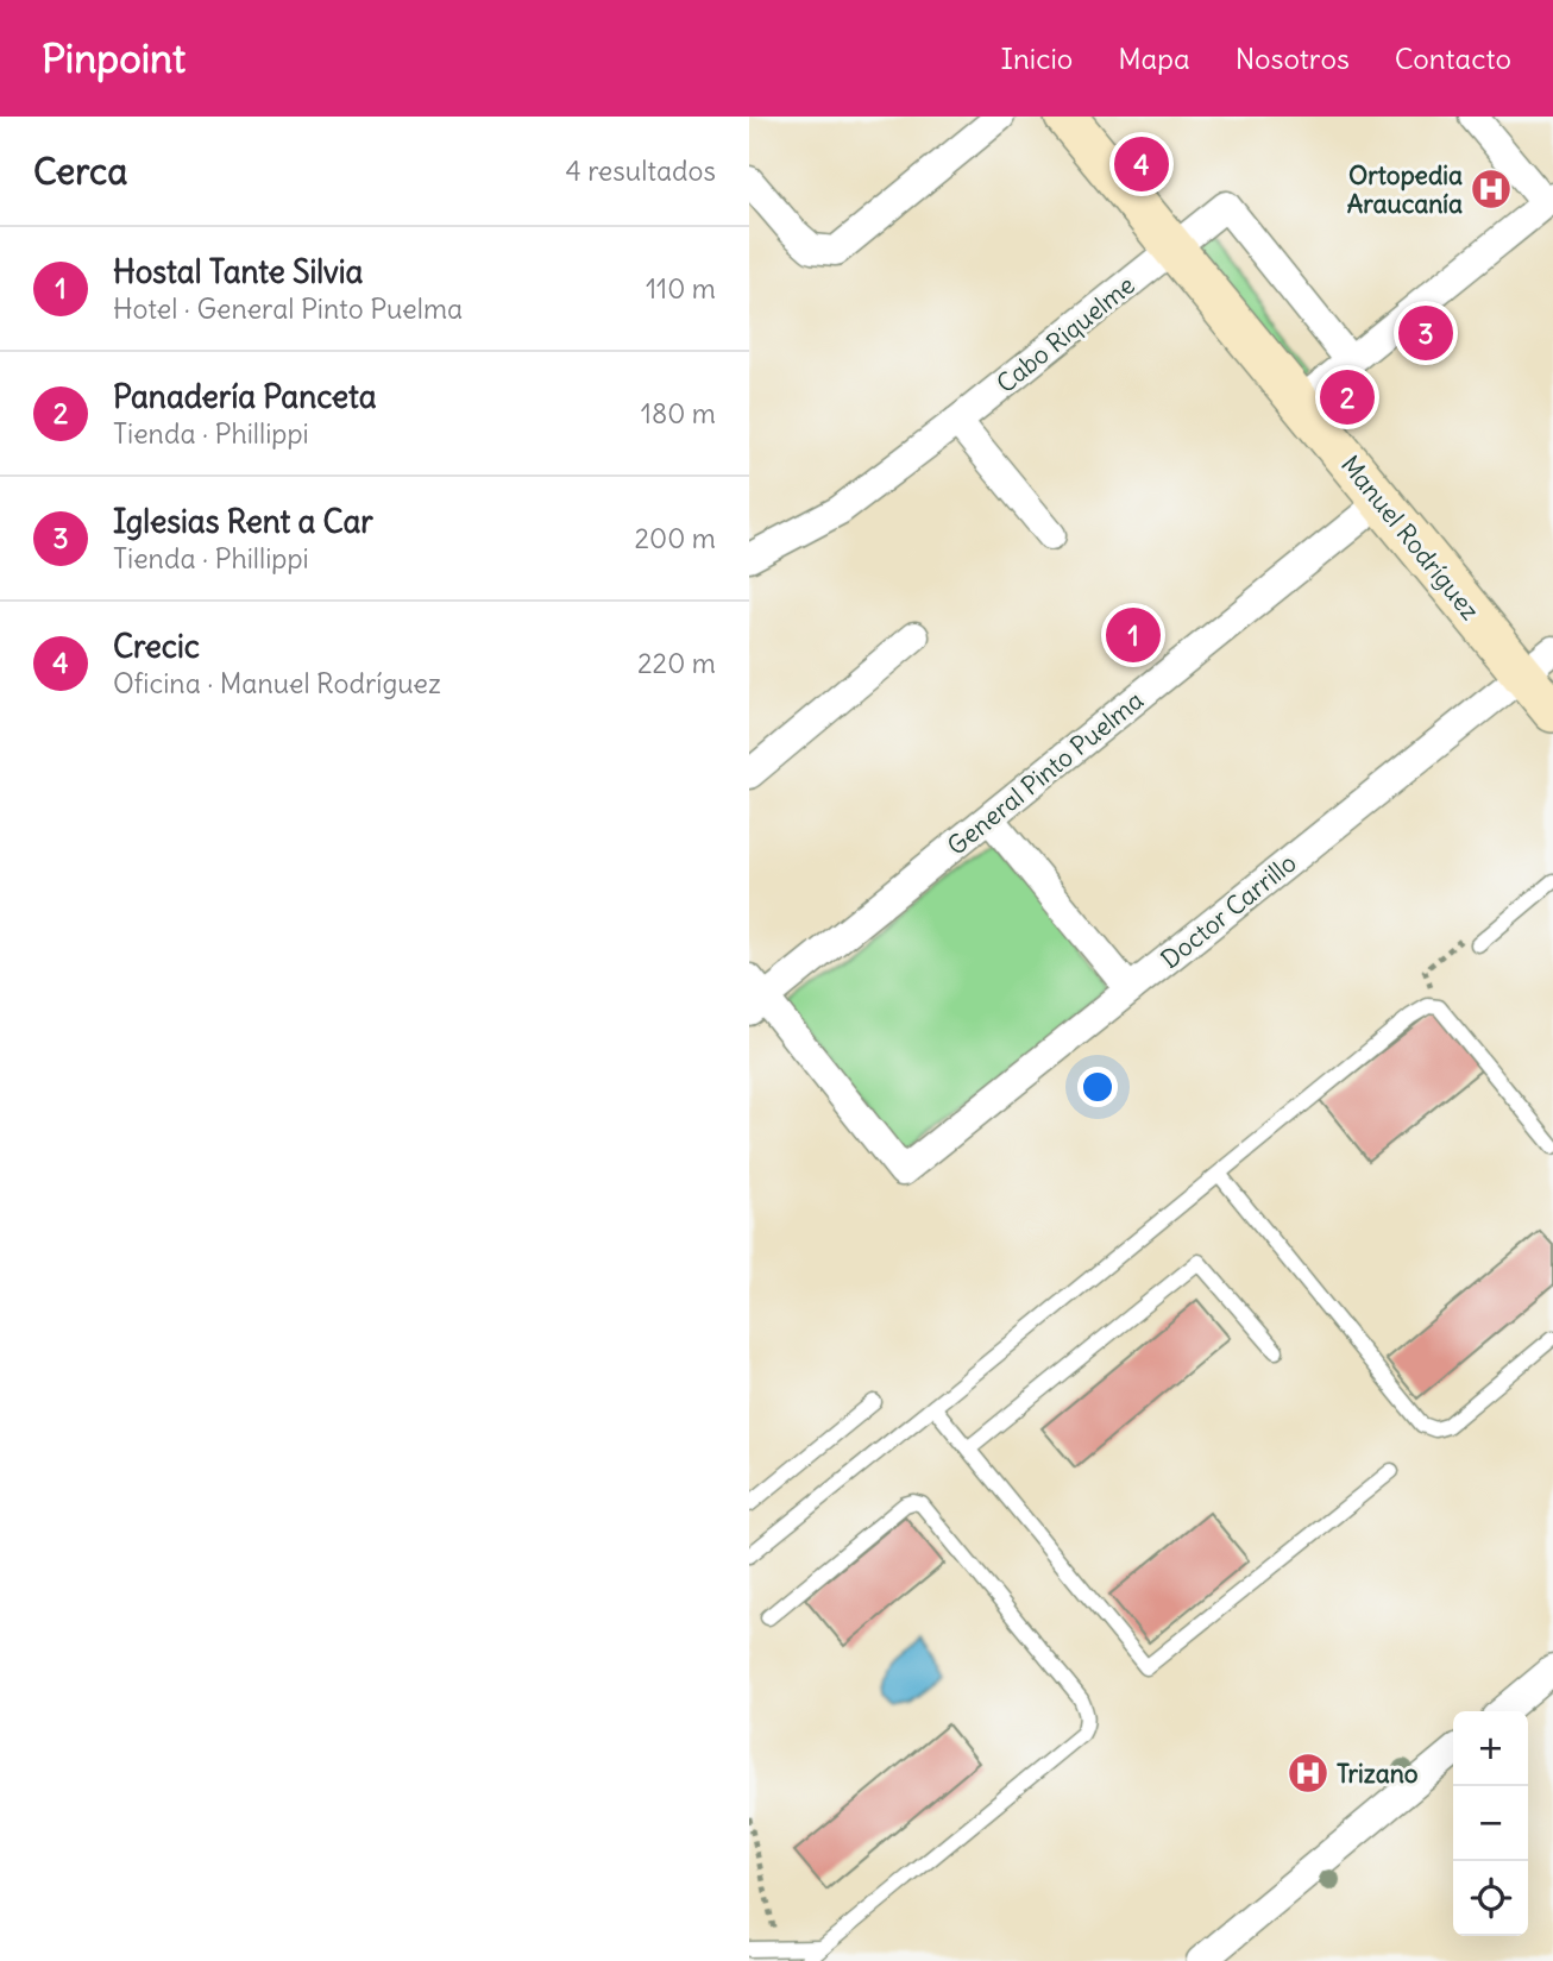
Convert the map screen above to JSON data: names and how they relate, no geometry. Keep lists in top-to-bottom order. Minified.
{"streets":{"street":["Cabo Riquelme","Manuel Rodríguez","General Pinto Puelma","Doctor Carrillo"]},"crossings":[["Cabo Riquelme","Manuel Rodríguez"],["Manuel Rodríguez","General Pinto Puelma"],["Manuel Rodríguez","Doctor Carrillo"],["General Pinto Puelma","Doctor Carrillo"]],"places":{"hospital":["Ortopedia Araucanía","Trizano"]},"page":{"header":"Pinpoint","nav":["Inicio","Mapa","Nosotros","Contacto"],"heading":["Cerca","4 resultados"],"pins":["4","3","2","1"],"list":[{"mark":"1","name":"Hostal Tante Silvia","note":"Hotel · General Pinto Puelma","value":"110 m"},{"mark":"2","name":"Panadería Panceta","note":"Tienda · Phillippi","value":"180 m"},{"mark":"3","name":"Iglesias Rent a Car","note":"Tienda · Phillippi","value":"200 m"},{"mark":"4","name":"Crecic","note":"Oficina · Manuel Rodríguez","value":"220 m"}],"map_buttons":["+","−"]}}
